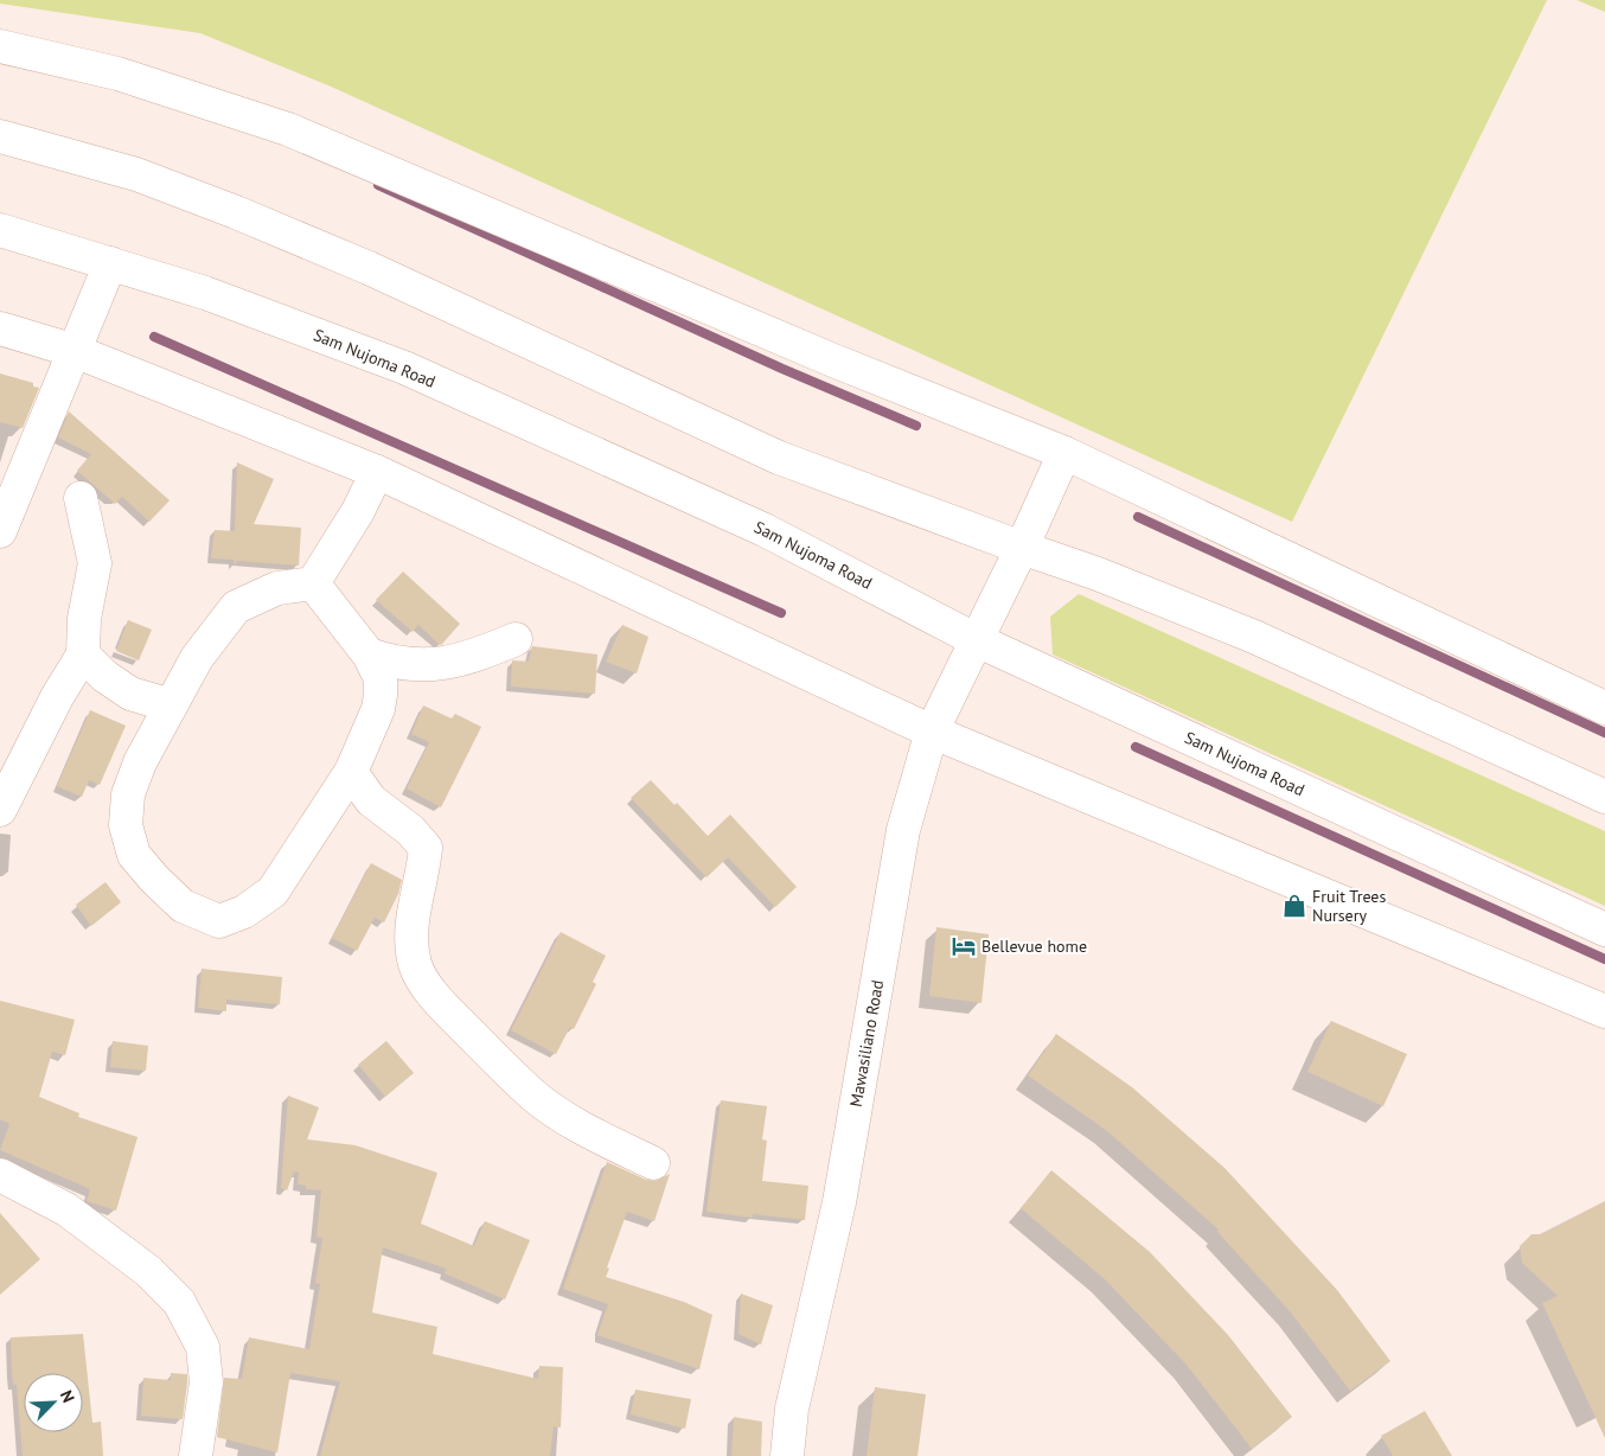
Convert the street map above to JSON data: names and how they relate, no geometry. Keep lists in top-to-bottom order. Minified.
{"streets":{"street":["Sam Nujoma Road","Mawasiliano Road"]},"crossings":[["Sam Nujoma Road","Mawasiliano Road"]],"places":{"shop":["Fruit Trees Nursery"],"hotel":["Bellevue home"]},"north":"top right"}
